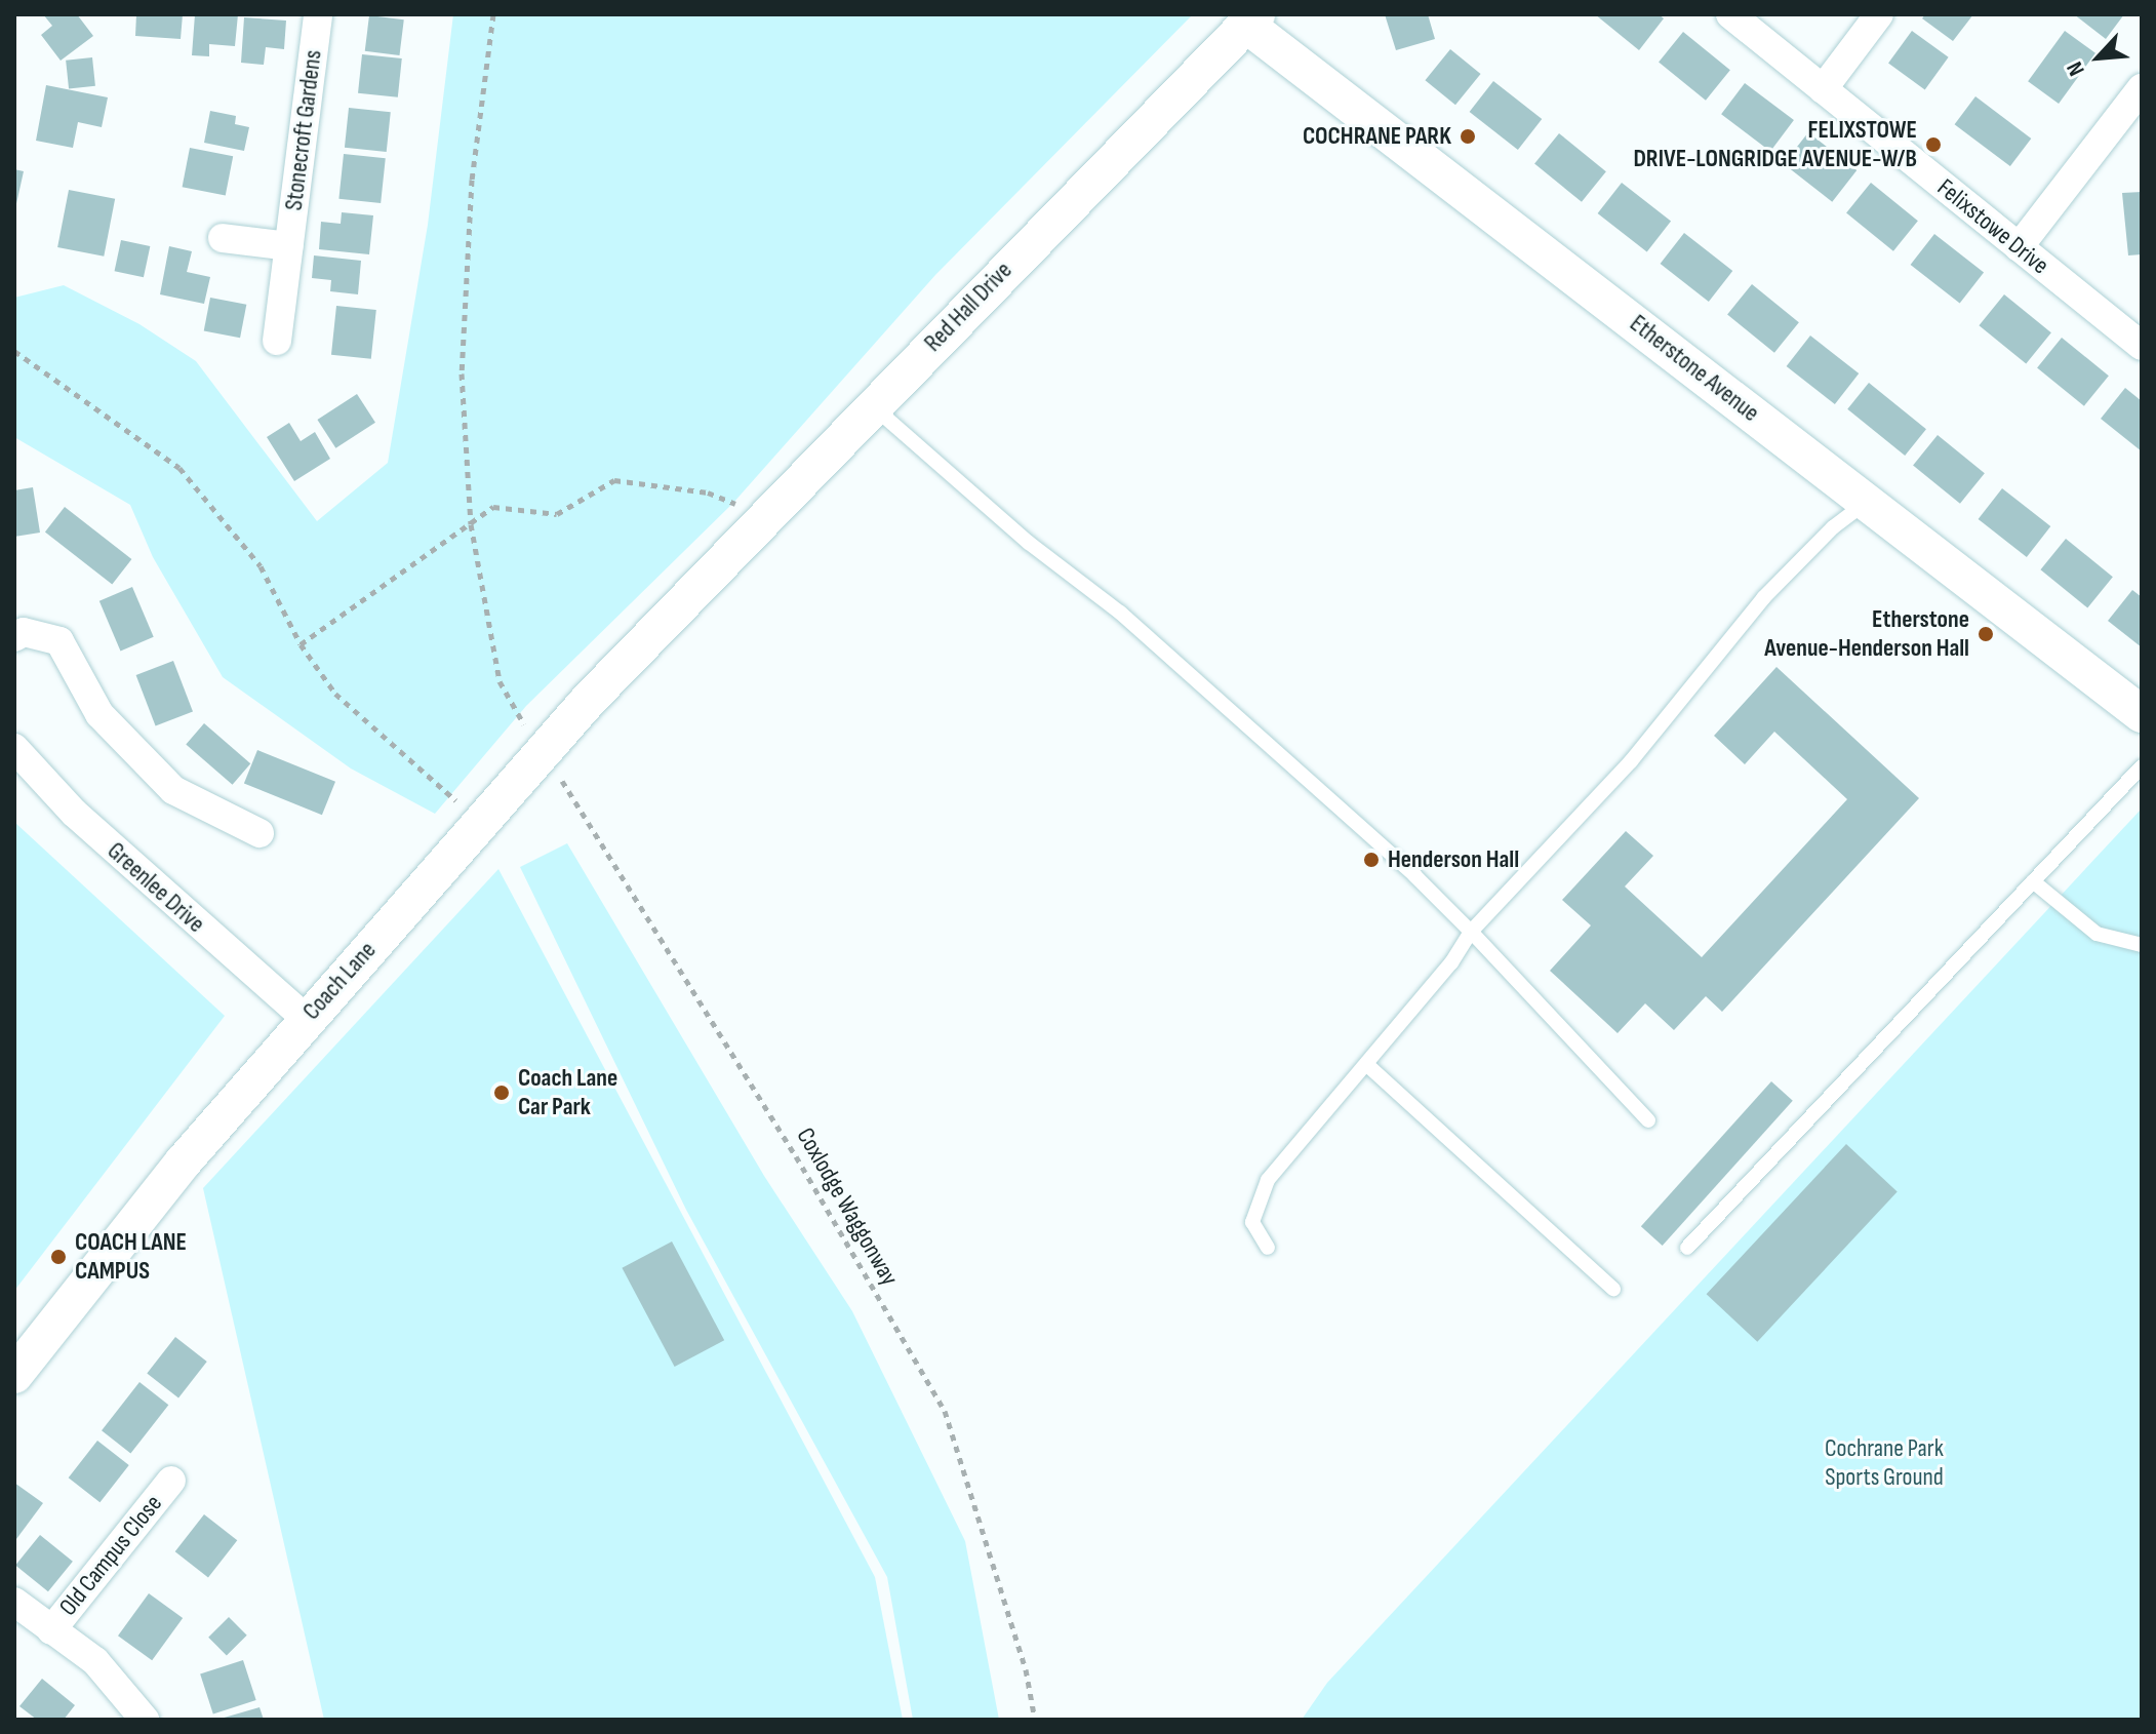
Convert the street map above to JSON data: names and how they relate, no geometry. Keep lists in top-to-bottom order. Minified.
{"streets":{"street":["Stonecroft Gardens","Felixstowe Drive","Red Hall Drive","Etherstone Avenue","Greenlee Drive","Coach Lane","Old Campus Close"],"path":["Coxlodge Waggonway"]},"crossings":[["Red Hall Drive","Etherstone Avenue"],["Red Hall Drive","Coach Lane"],["Greenlee Drive","Coach Lane"],["Coach Lane","Coxlodge Waggonway"]],"parks":["Cochrane Park Sports Ground"],"places":["COCHRANE PARK","FELIXSTOWE DRIVE-LONGRIDGE AVENUE-W/B","Etherstone Avenue-Henderson Hall","Henderson Hall","Coach Lane Car Park","COACH LANE CAMPUS"],"north":"bottom left"}
